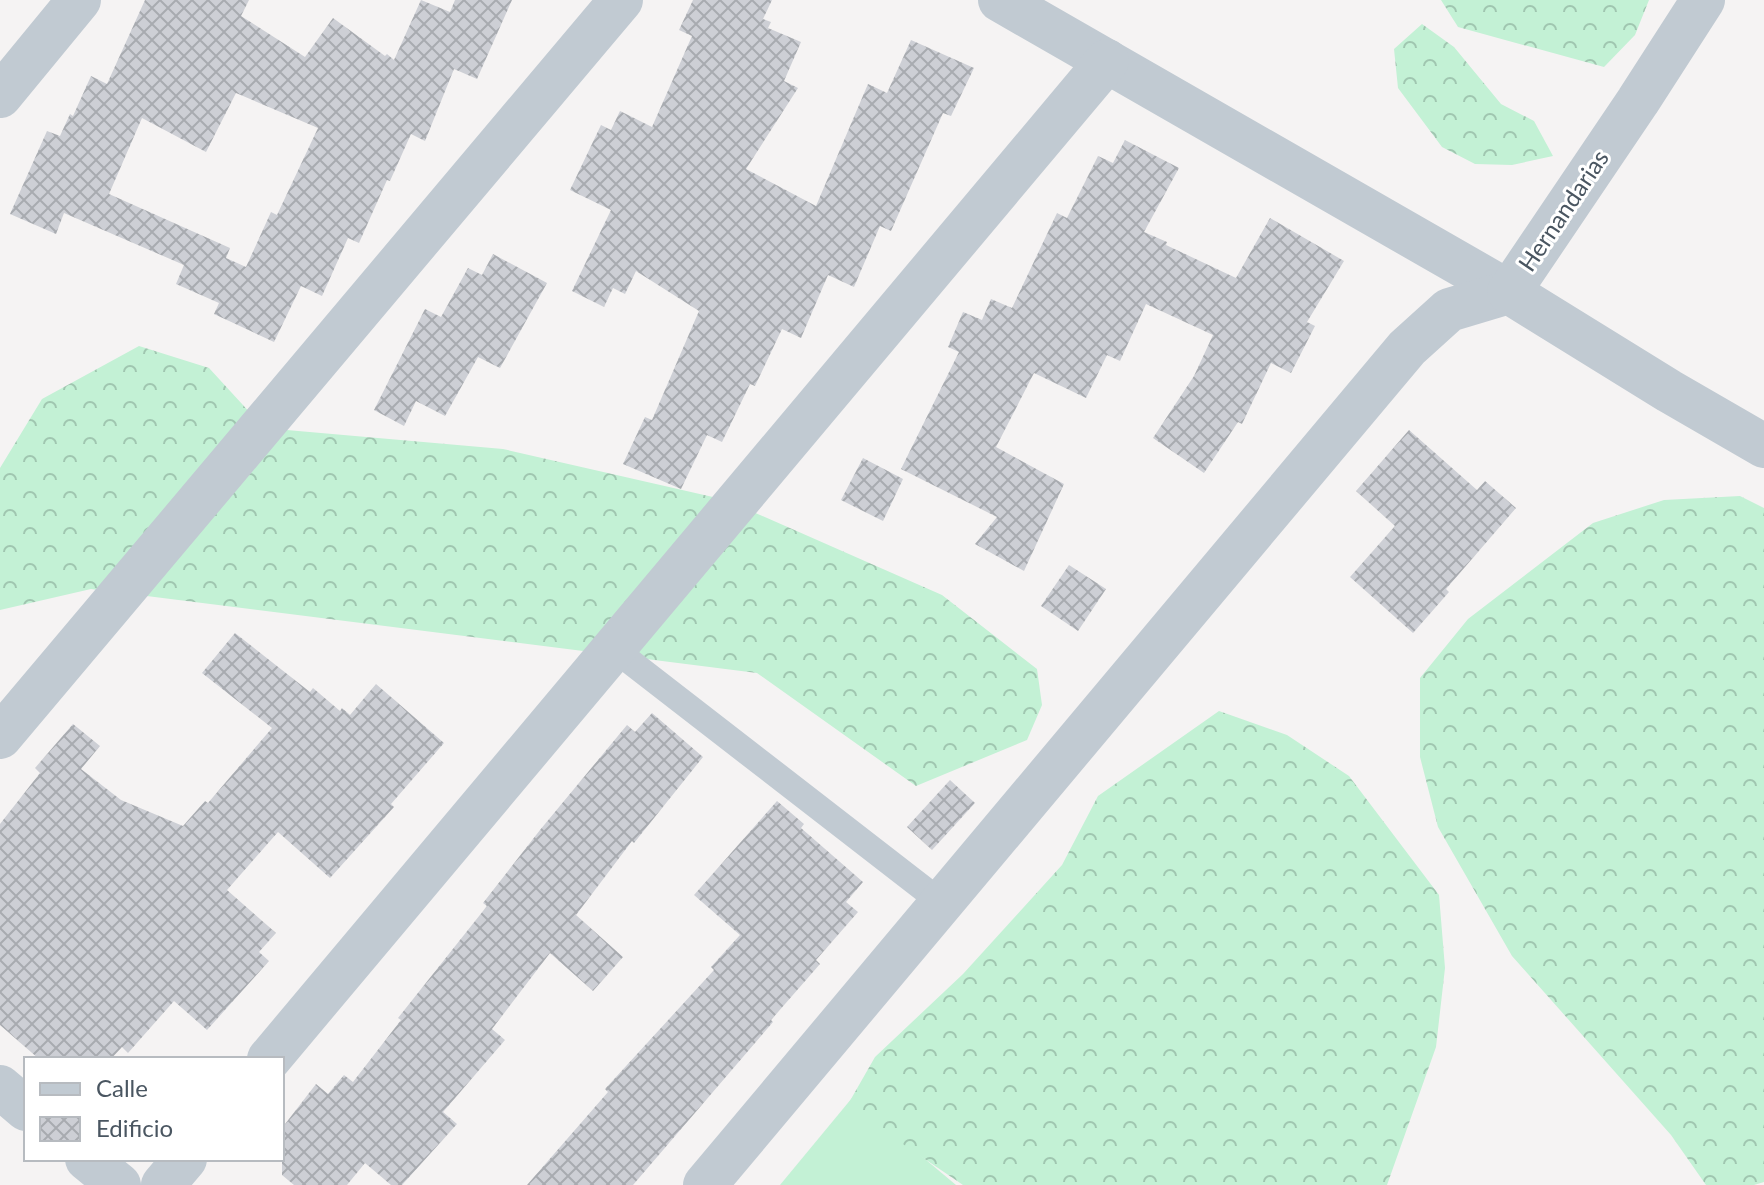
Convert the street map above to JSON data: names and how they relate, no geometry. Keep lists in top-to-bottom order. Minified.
{"streets":{"street":["Hernandarias"]},"legend":["Calle","Edificio"]}
